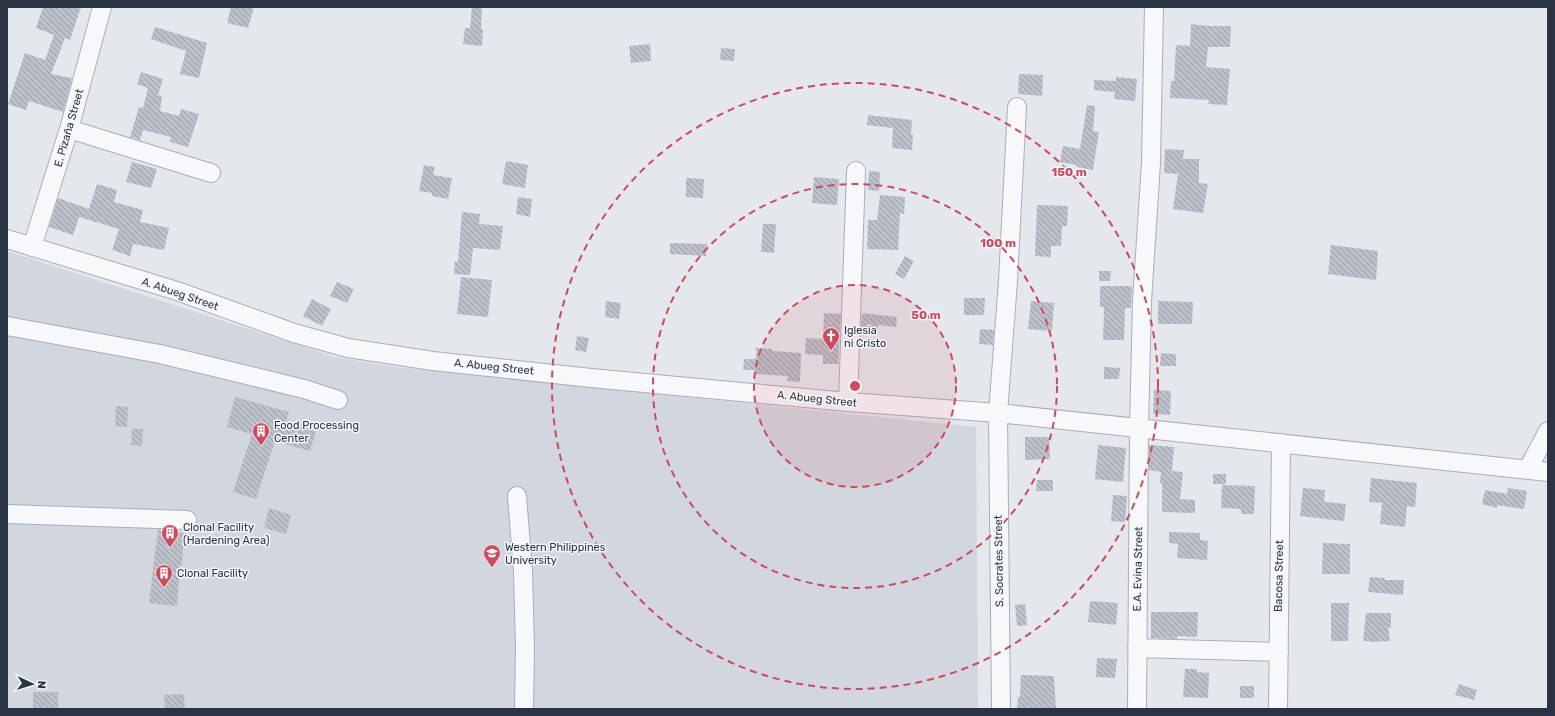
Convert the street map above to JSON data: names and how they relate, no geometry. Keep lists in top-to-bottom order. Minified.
{"streets":{"street":["E. Pizaña Street","A. Abueg Street","S. Socrates Street","E.A. Evina Street","Bacosa Street"]},"crossings":[["E. Pizaña Street","A. Abueg Street"],["A. Abueg Street","S. Socrates Street"],["A. Abueg Street","E.A. Evina Street"],["A. Abueg Street","Bacosa Street"]],"places":{"church":["Iglesia ni Cristo"],"building":["Food Processing Center","Clonal Facility (Hardening Area)","Clonal Facility"],"school or university":["Western Philippines University"]},"north":"right","rings":["150 m","100 m","50 m"]}
